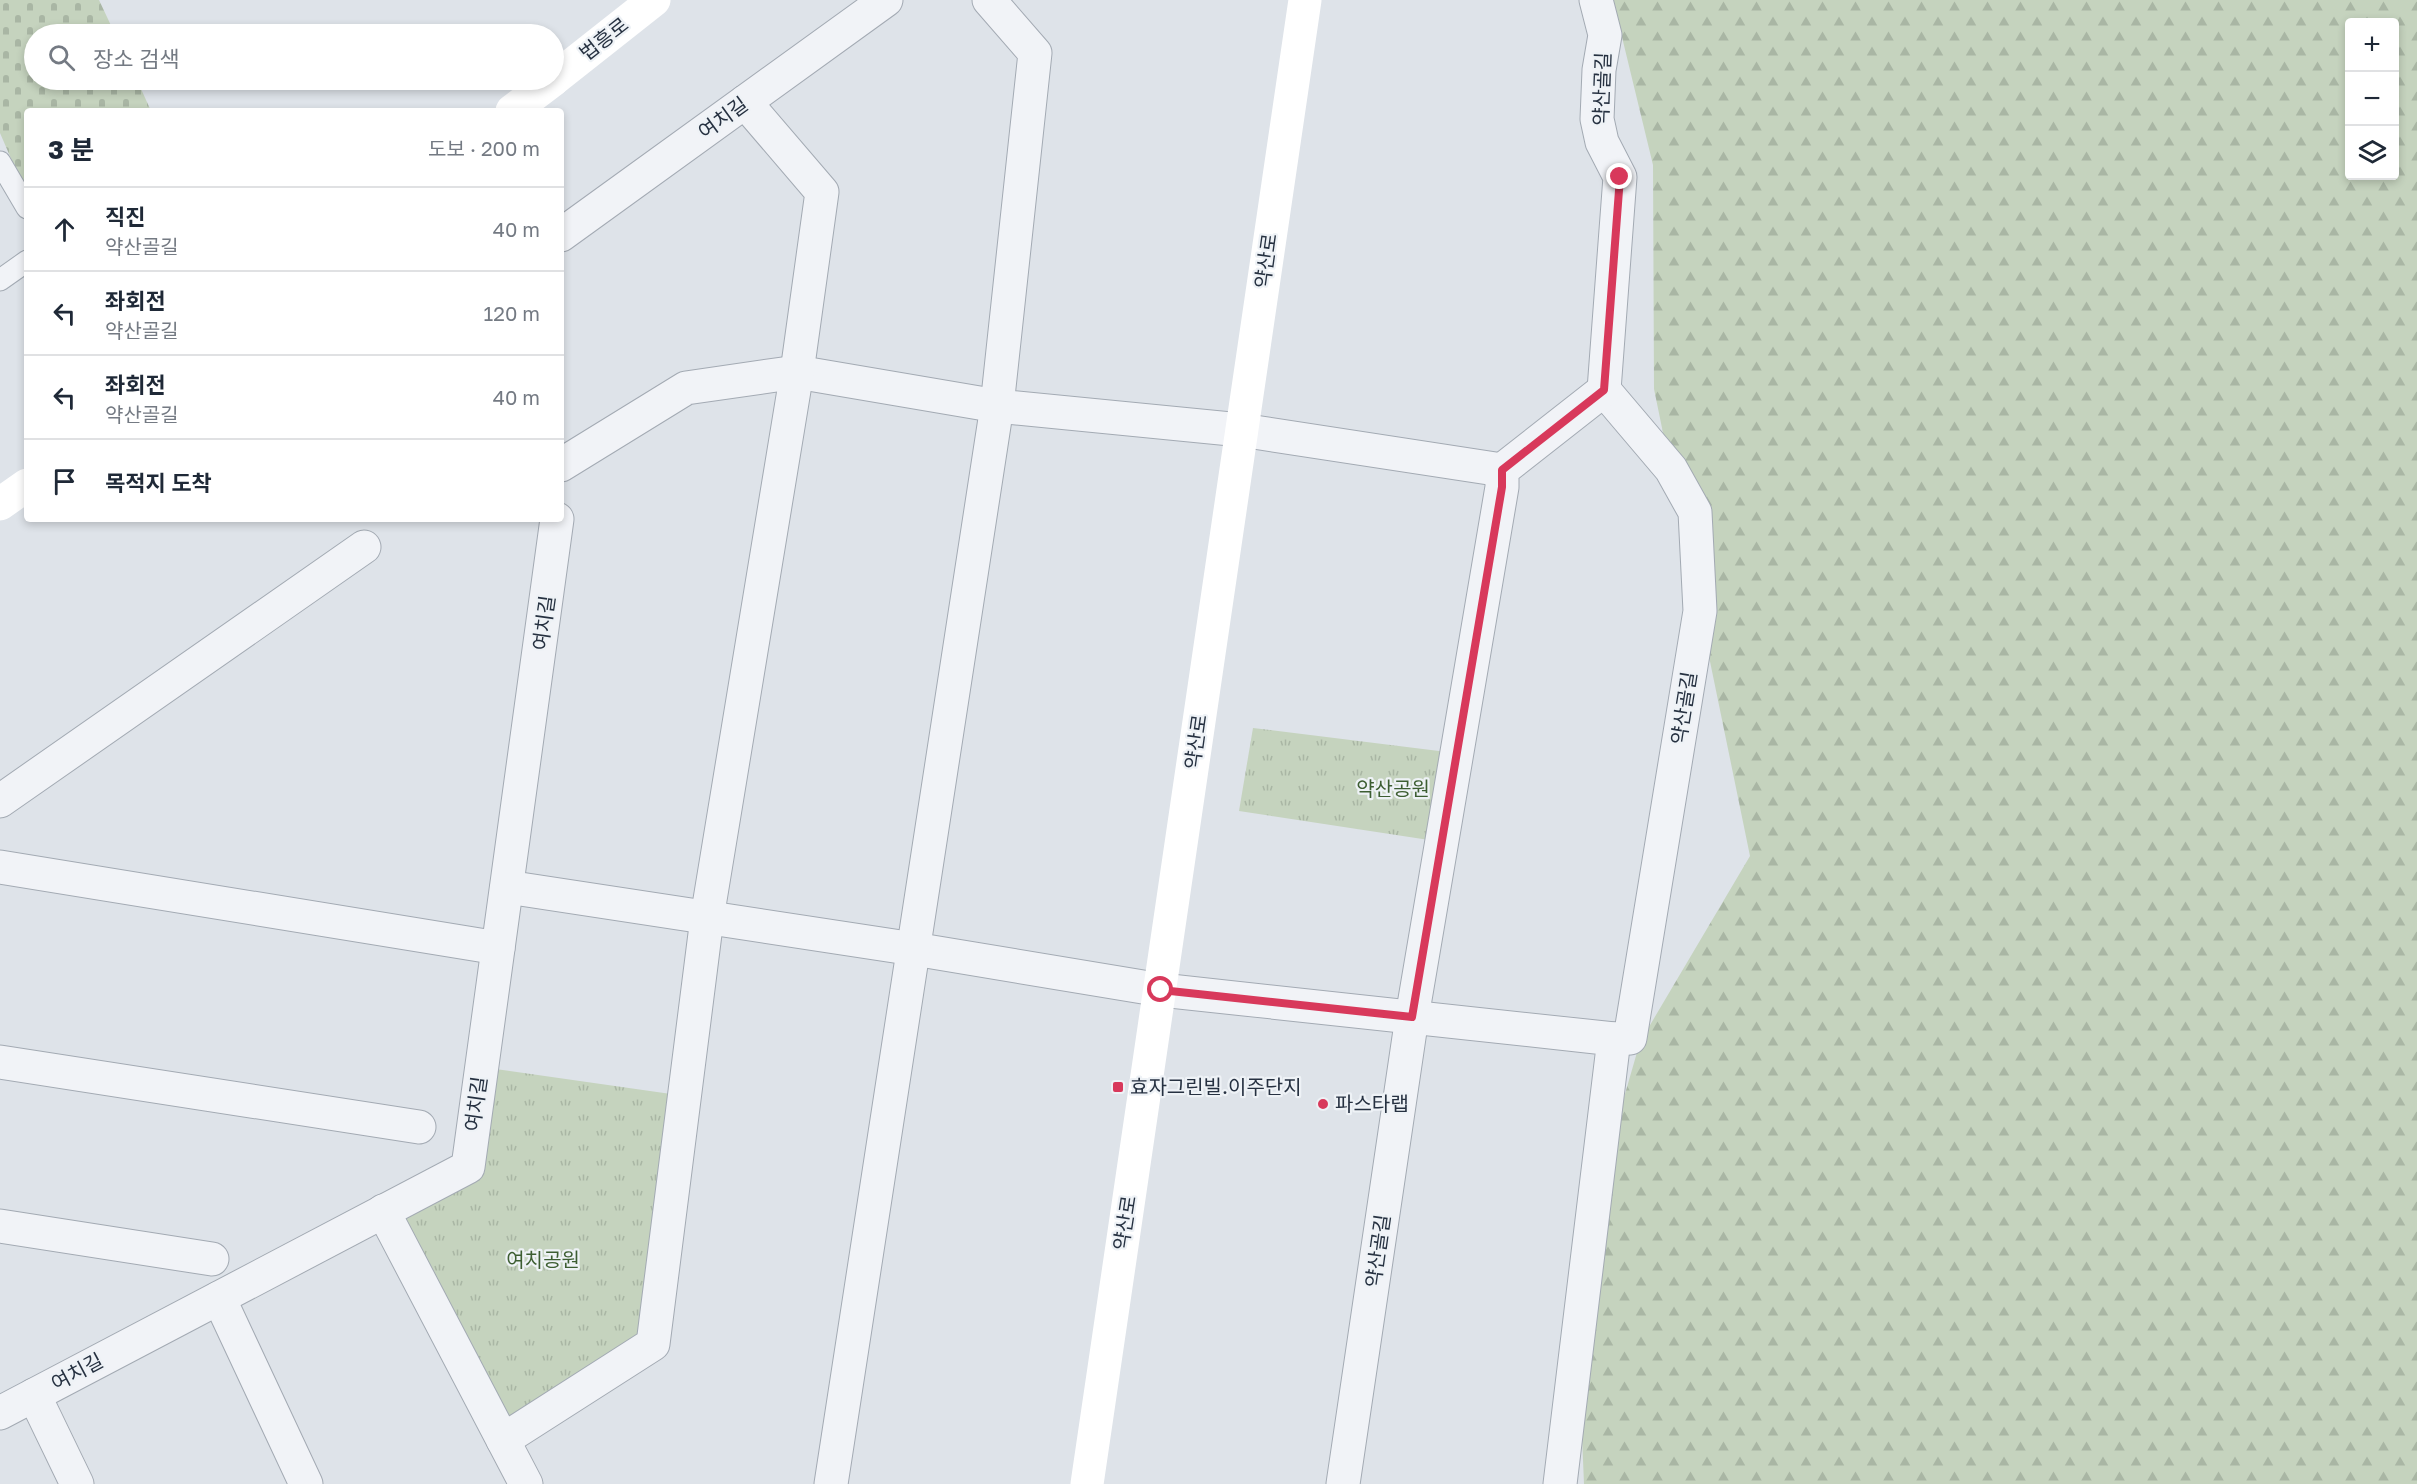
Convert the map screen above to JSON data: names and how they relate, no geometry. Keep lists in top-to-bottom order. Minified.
{"streets":{"street":["법흥로","약산골길","여치길","약산로"]},"parks":["약산공원","여치공원"],"places":{"transit":["효자그린빌.이주단지"],"other":["파스타랩"]},"page":{"map_buttons":["+","−"],"search":"장소 검색","heading":["3 분","도보 · 200 m"],"list":[["직진","약산골길","40 m"],["좌회전","약산골길","120 m"],["좌회전","약산골길","40 m"],"목적지 도착"]}}
